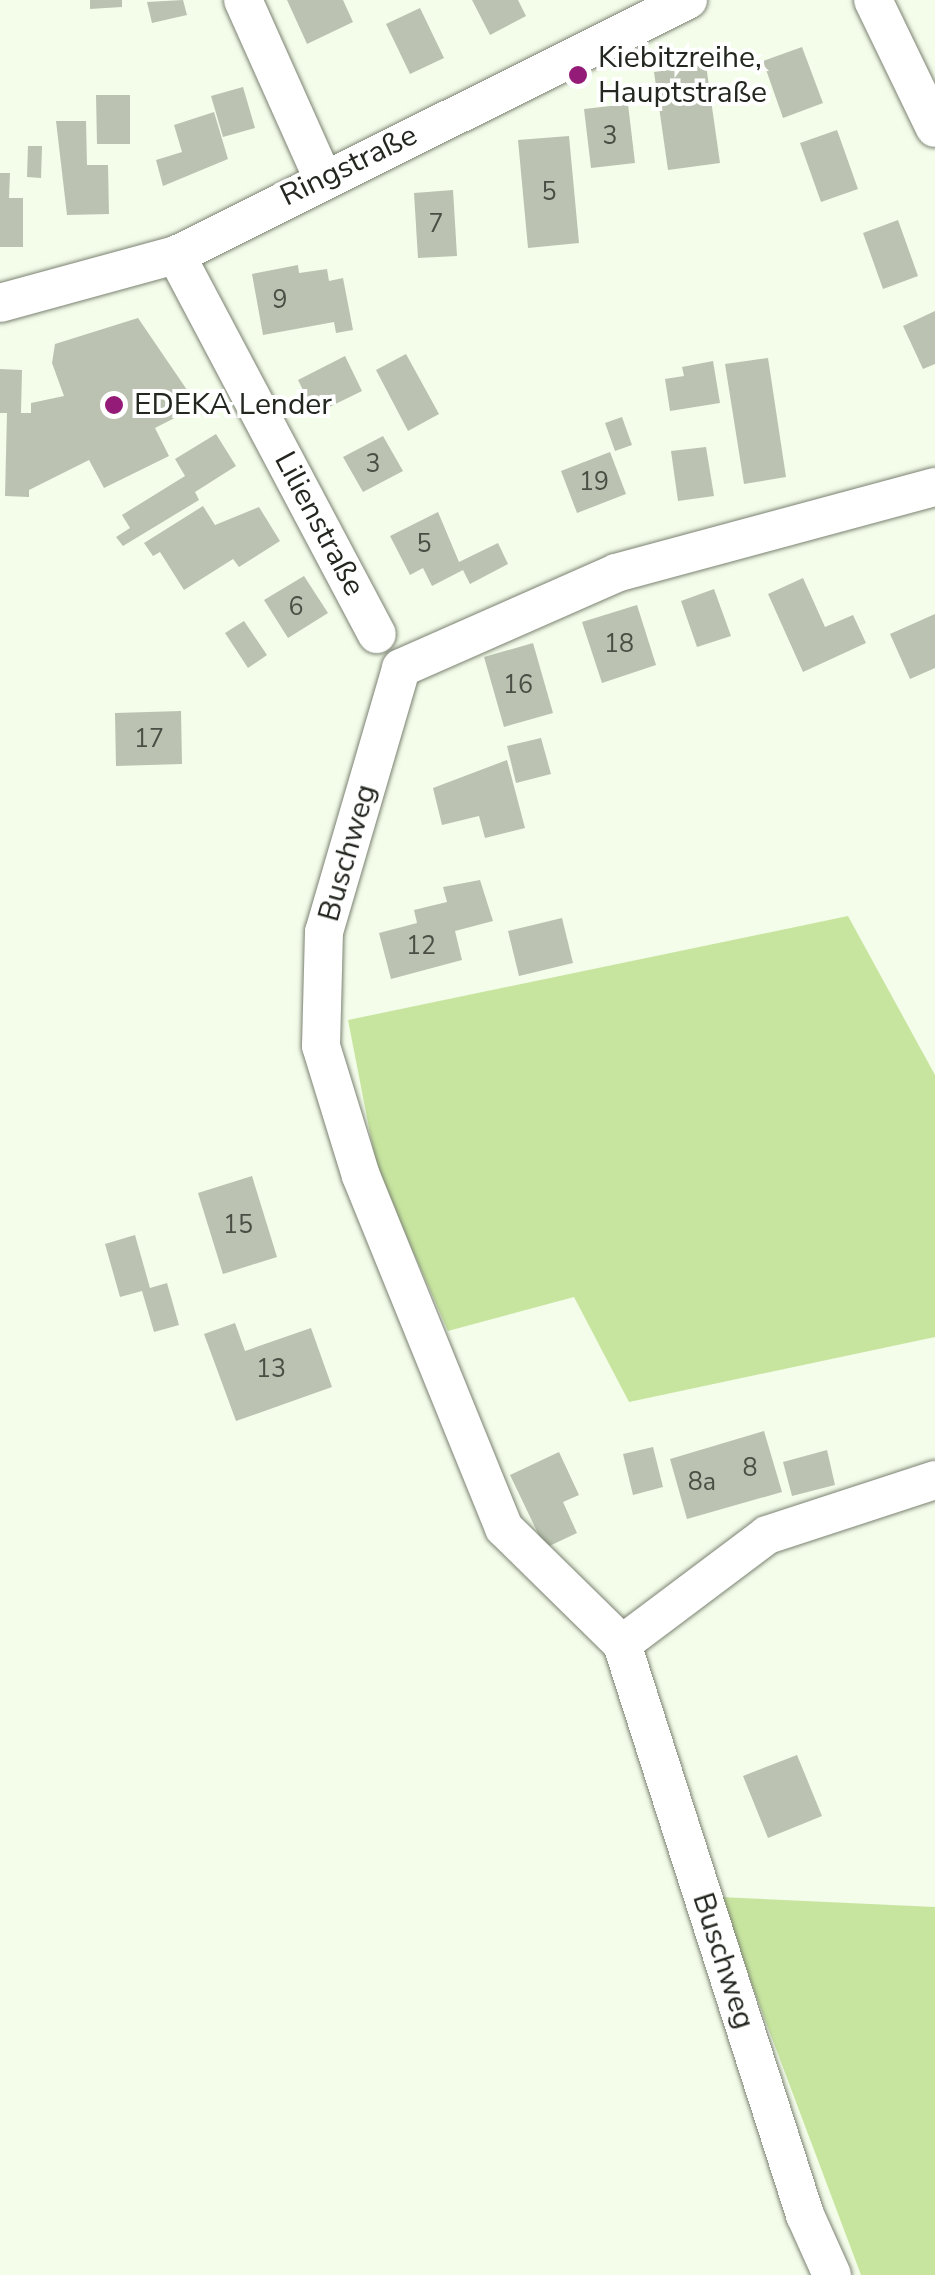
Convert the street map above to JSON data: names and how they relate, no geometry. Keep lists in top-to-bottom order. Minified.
{"streets":{"street":["Ringstraße","Lilienstraße","Buschweg"]},"crossings":[["Ringstraße","Lilienstraße"]],"places":["Kiebitzreihe, Hauptstraße","EDEKA Lender"],"house_numbers":["3","5","7","9","3","19","5","6","18","16","17","12","15","13","8","8a"]}
